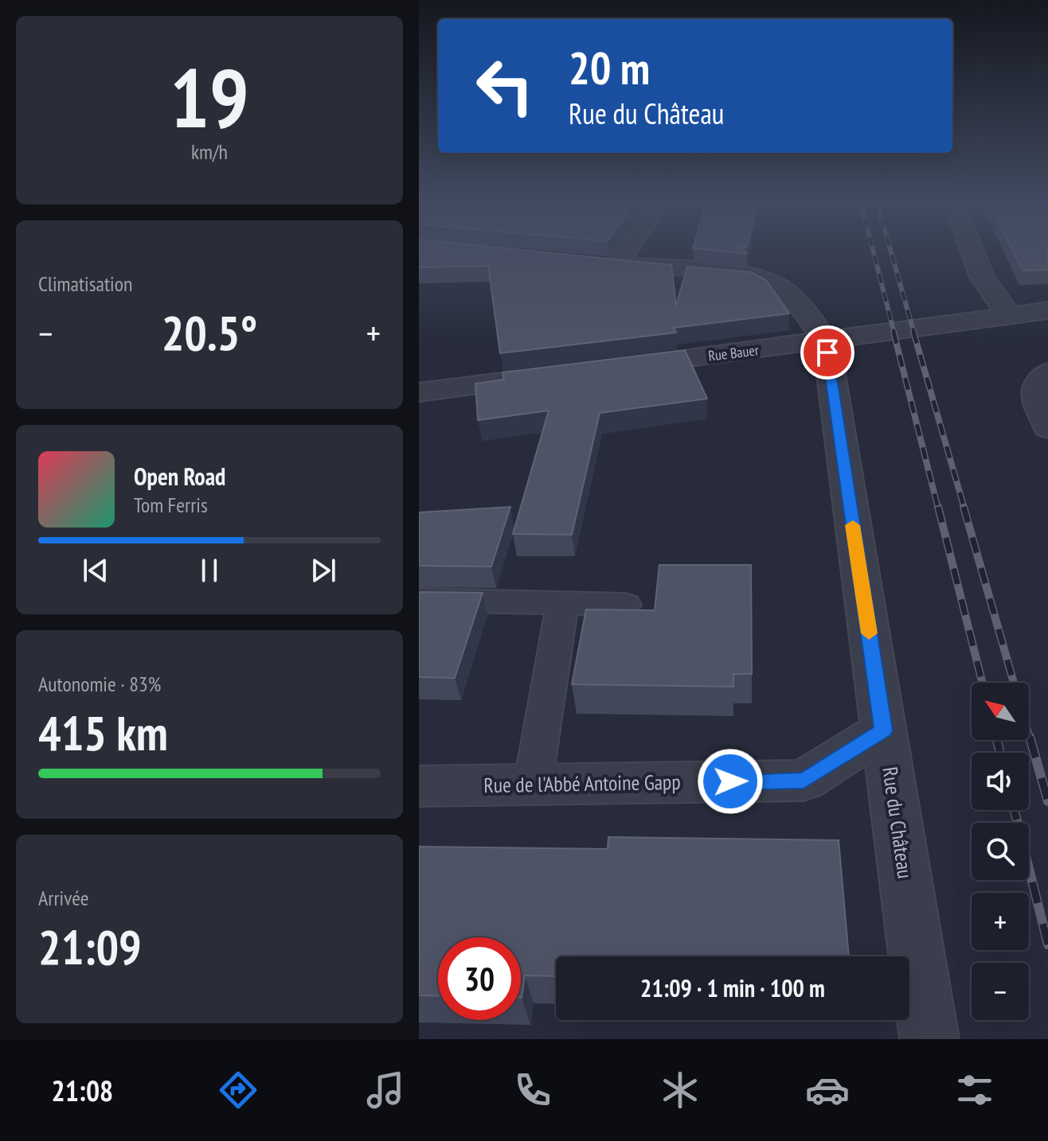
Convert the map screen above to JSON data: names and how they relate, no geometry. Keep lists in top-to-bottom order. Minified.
{"streets":{"street":["Rue Bauer","Rue de l'Abbé Antoine Gapp","Rue du Château"]},"crossings":[["Rue Bauer","Rue du Château"],["Rue de l'Abbé Antoine Gapp","Rue du Château"]],"north":"top left","page":{"tile":[["19","km/h"],"Climatisation",["Autonomie · 83%","415 km"],["Arrivée","21:09"]],"turn":["20 m","Rue du Château"],"heat":["−","20.5°","+"],"song":["Open Road","Tom Ferris"],"map_buttons":["+","−"],"limit":"30","trip":"21:09 · 1 min · 100 m","tabs":"21:08"}}
